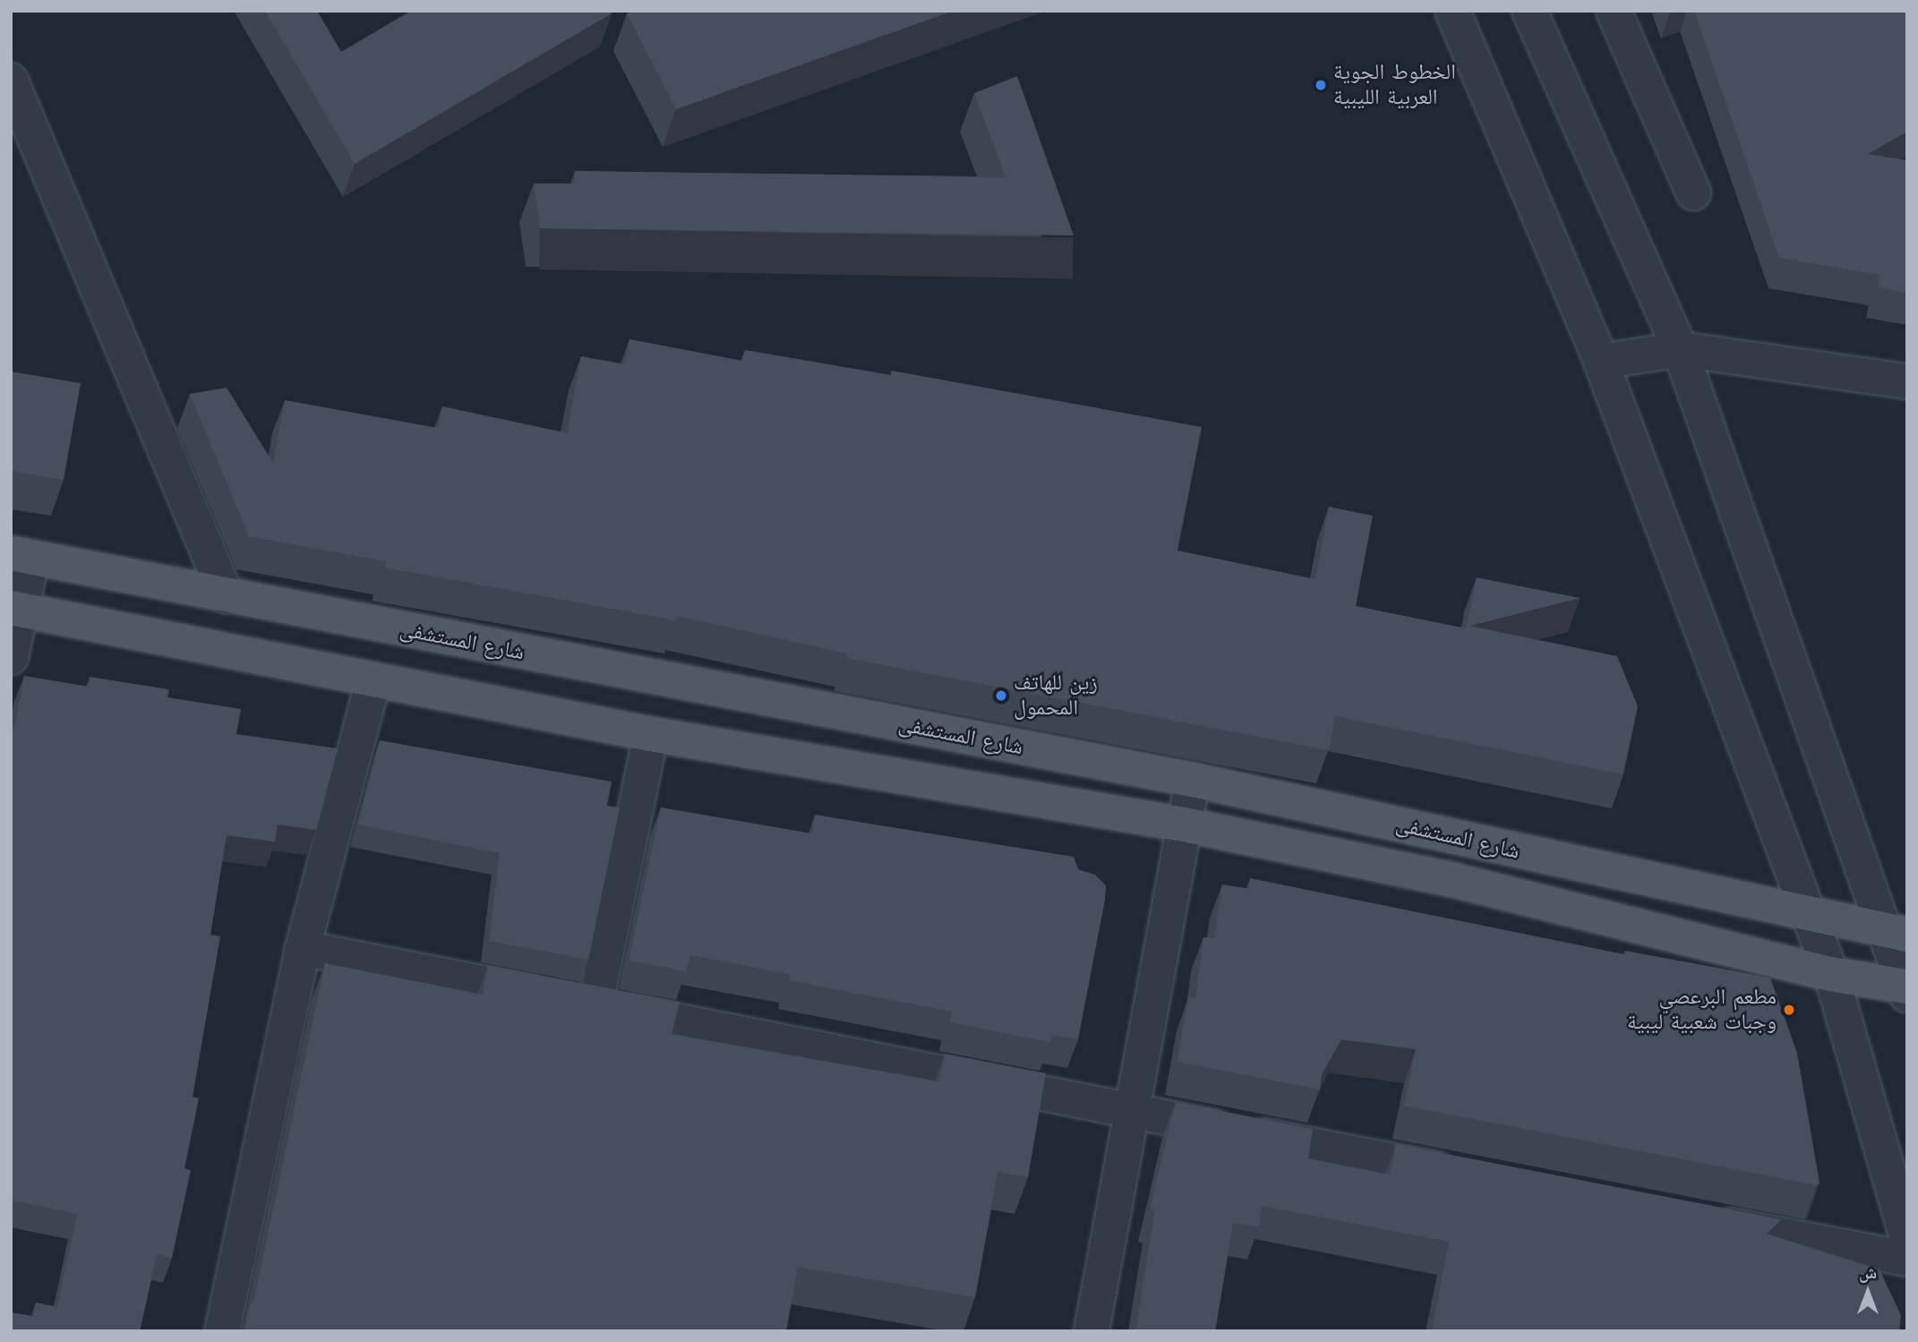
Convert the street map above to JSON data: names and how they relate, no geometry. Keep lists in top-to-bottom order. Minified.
{"streets":{"main road":["شارع المستشفى"]},"places":["الخطوط الجوية العربية الليبية","زين للهاتف المحمول","مطعم البرعصي وجبات شعبية ليبية"],"north":"top"}
